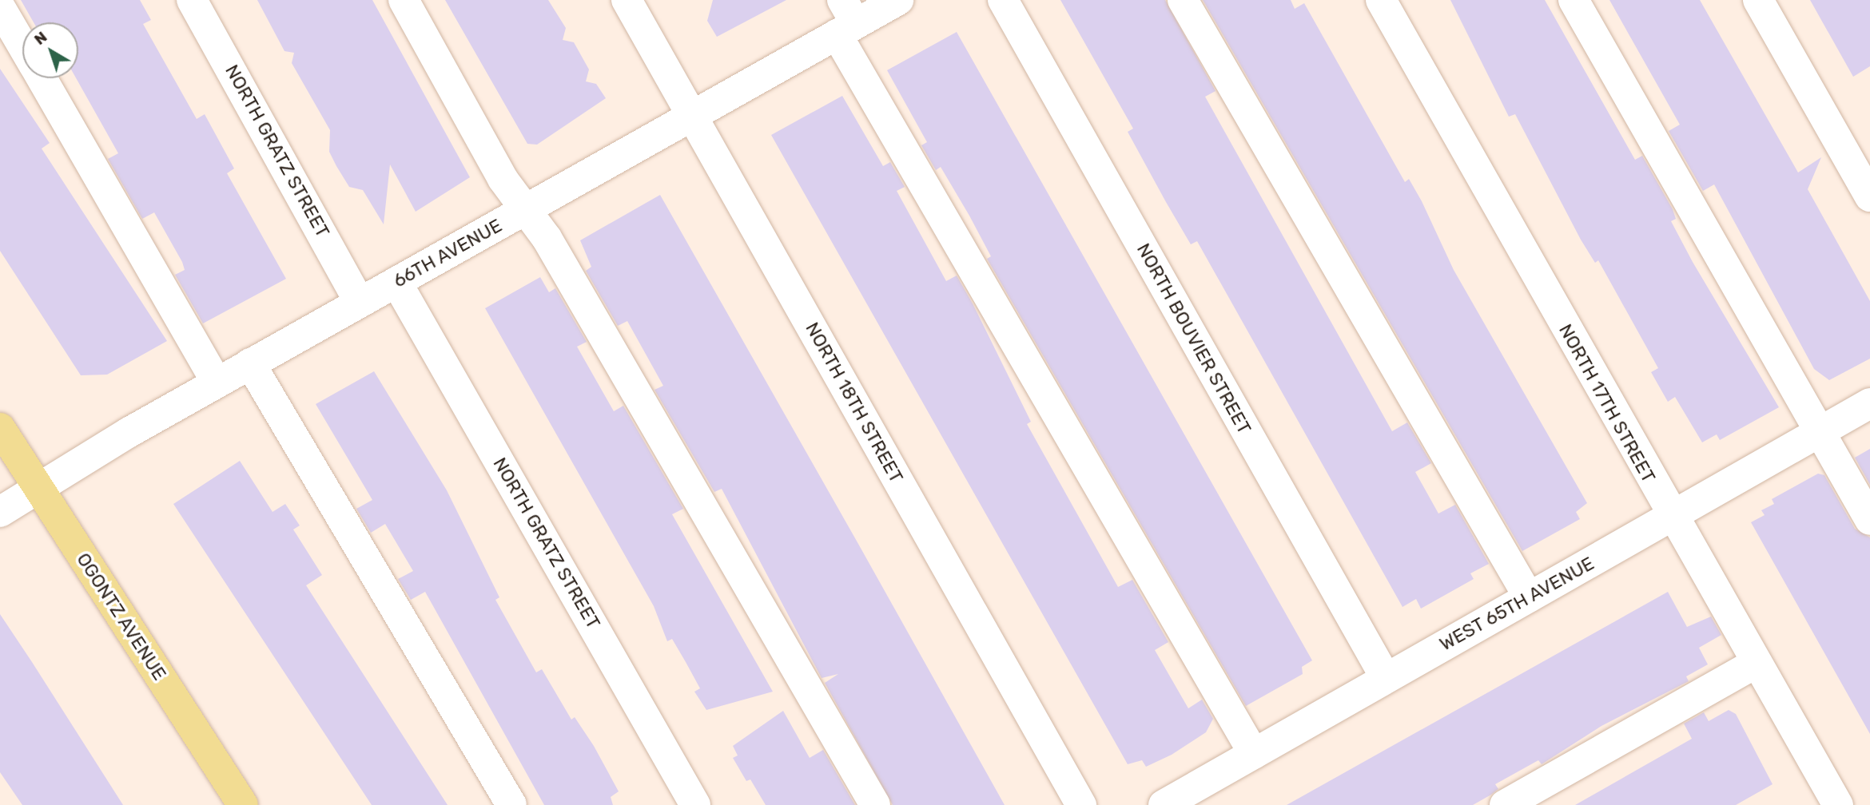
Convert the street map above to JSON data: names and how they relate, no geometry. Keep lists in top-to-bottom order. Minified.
{"streets":{"main road":["OGONTZ AVENUE"],"street":["NORTH GRATZ STREET","66TH AVENUE","NORTH BOUVIER STREET","NORTH 18TH STREET","NORTH 17TH STREET","WEST 65TH AVENUE"]},"crossings":[["NORTH GRATZ STREET","66TH AVENUE"],["66TH AVENUE","NORTH 18TH STREET"],["66TH AVENUE","OGONTZ AVENUE"],["NORTH BOUVIER STREET","WEST 65TH AVENUE"],["NORTH 17TH STREET","WEST 65TH AVENUE"]],"north":"top left"}
